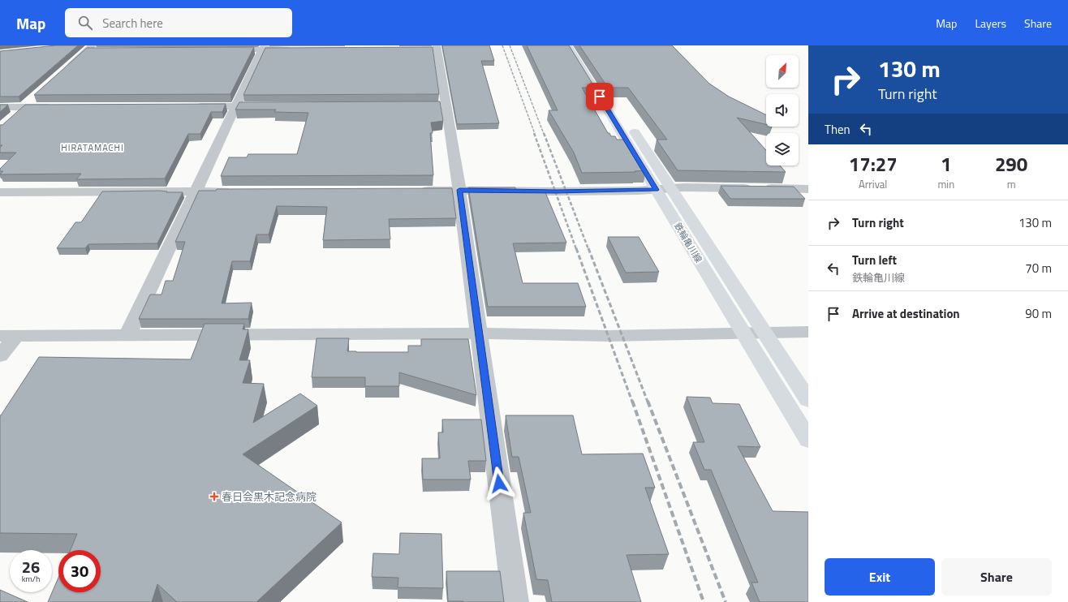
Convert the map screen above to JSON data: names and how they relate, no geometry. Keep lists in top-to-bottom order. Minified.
{"streets":{"main road":["鉄輪亀川線"]},"districts":["HIRATAMACHI"],"places":{"health":["春日会黒木記念病院"]},"north":"top right","page":{"header":"Map","search":"Search here","nav":["Map","Layers","Share"],"turn":["130 m","Turn right"],"then":"Then","eta":["17:27","Arrival","1","min","290","m"],"list":[{"name":"Turn right","value":"130 m"},{"name":"Turn left","note":"鉄輪亀川線","value":"70 m"},{"name":"Arrive at destination","value":"90 m"}],"speed":"26 km/h","limit":"30","buttons":["Exit","Share"]}}
